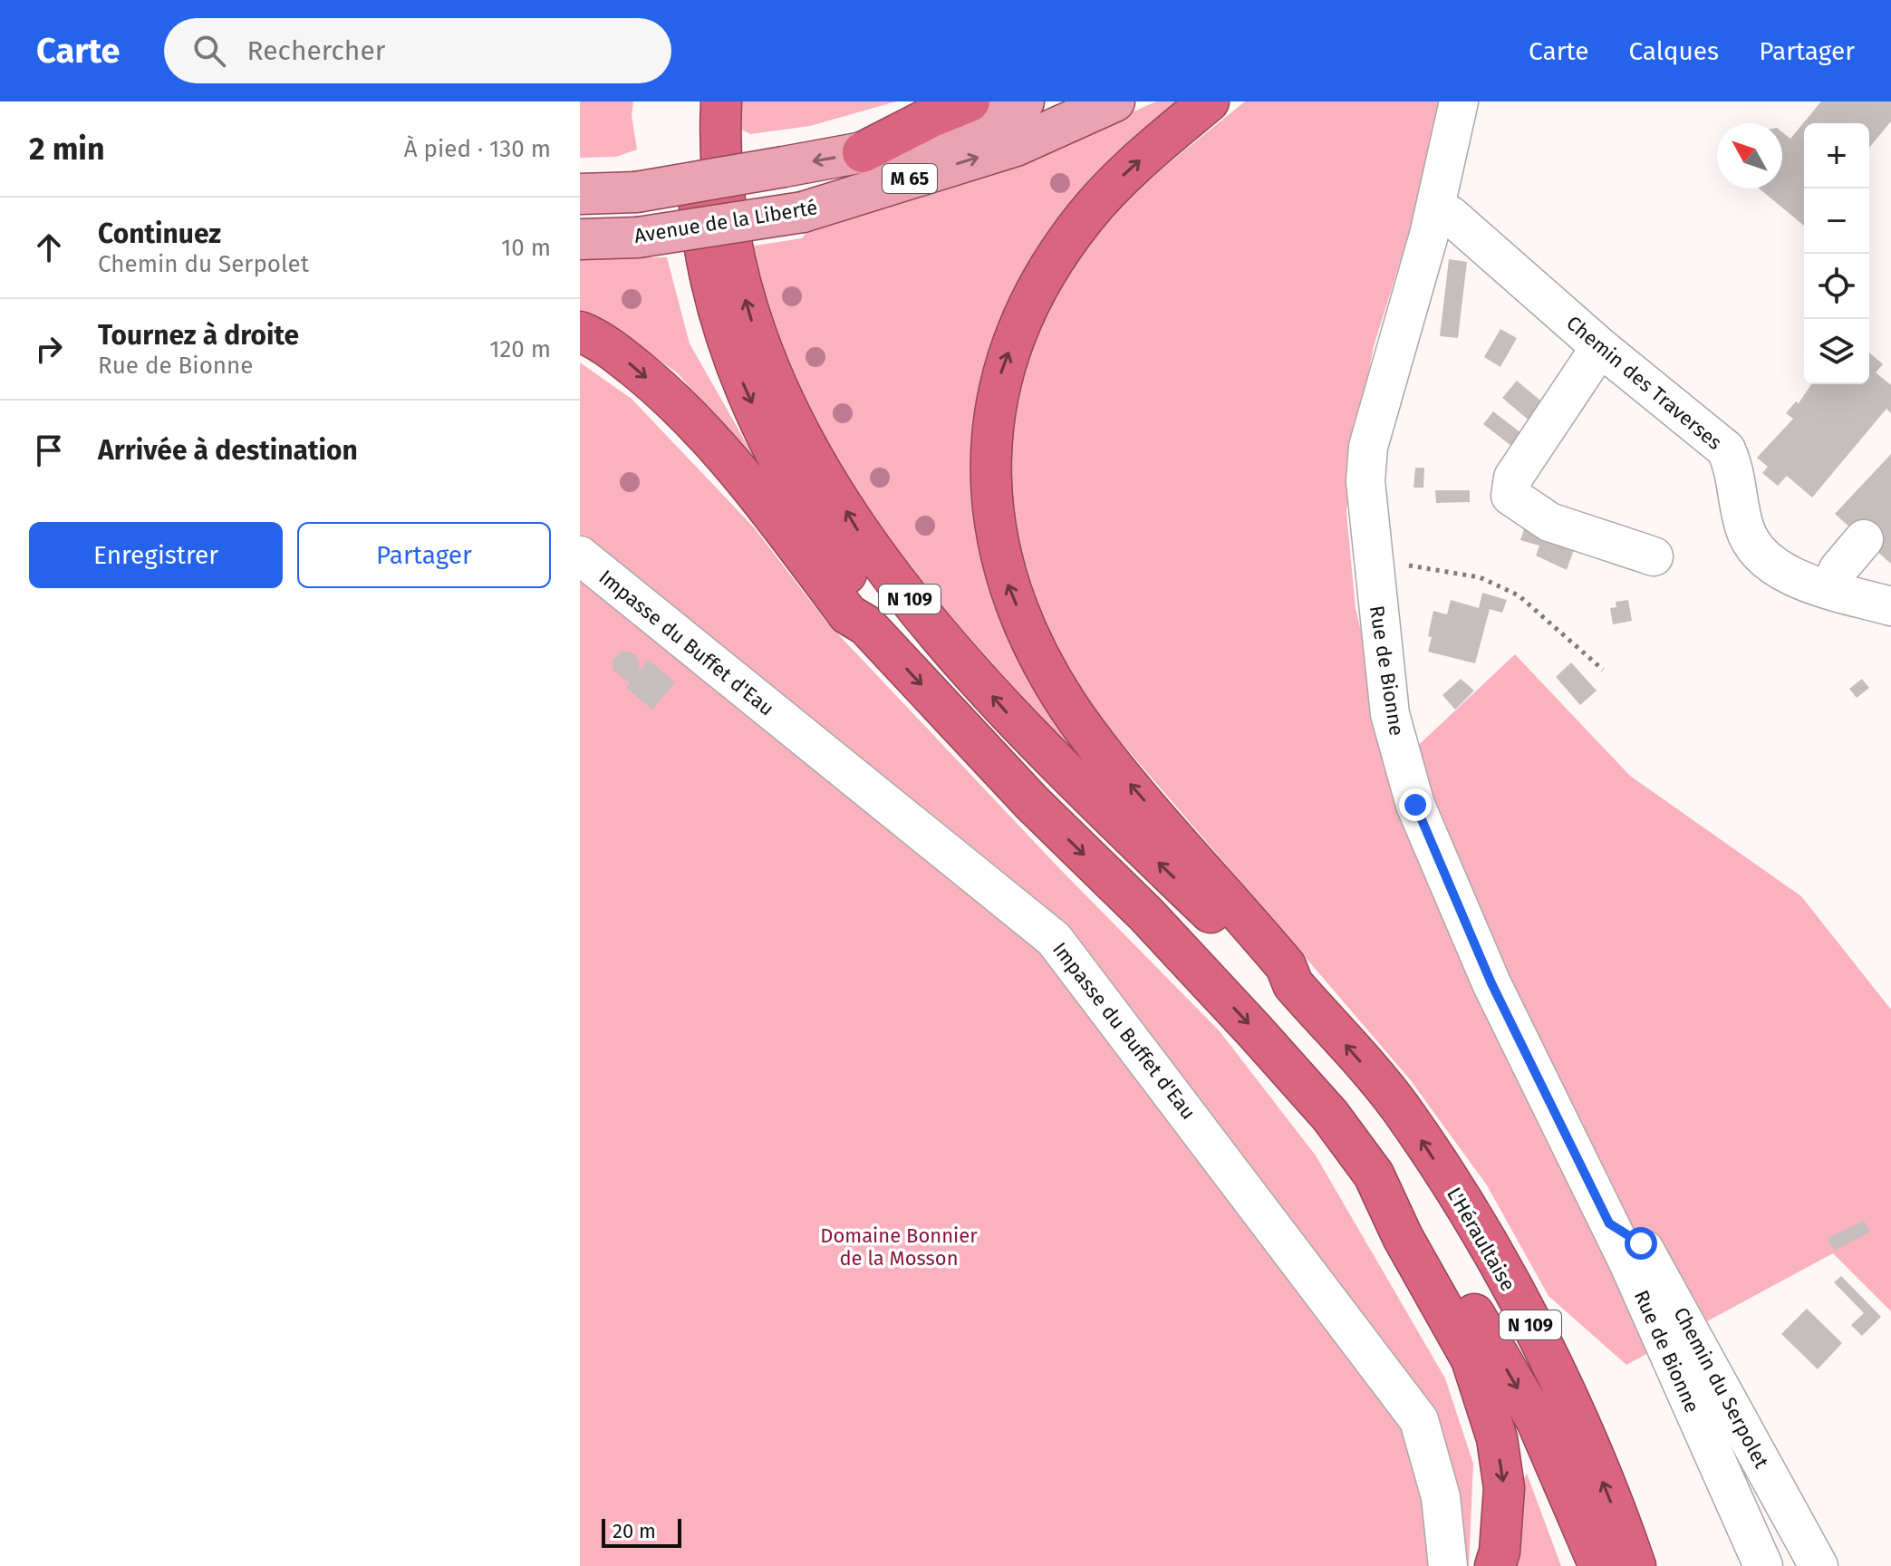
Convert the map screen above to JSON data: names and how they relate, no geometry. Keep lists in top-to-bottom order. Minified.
{"streets":{"highway":["N 109","L'Héraultaise"],"main road":["M 65","Avenue de la Liberté"],"street":["Chemin des Traverses","Impasse du Buffet d'Eau","Rue de Bionne","Chemin du Serpolet"]},"crossings":[["Chemin des Traverses","Rue de Bionne"],["N 109","L'Héraultaise"],["Rue de Bionne","Chemin du Serpolet"]],"parks":["Domaine Bonnier de la Mosson"],"scale_bar":"20 m","north":"top left","page":{"header":"Carte","search":"Rechercher","nav":["Carte","Calques","Partager"],"heading":["2 min","À pied · 130 m"],"map_buttons":["+","−"],"list":[["Continuez","Chemin du Serpolet","10 m"],["Tournez à droite","Rue de Bionne","120 m"],"Arrivée à destination"],"buttons":["Enregistrer","Partager"],"scale":"20 m"}}
